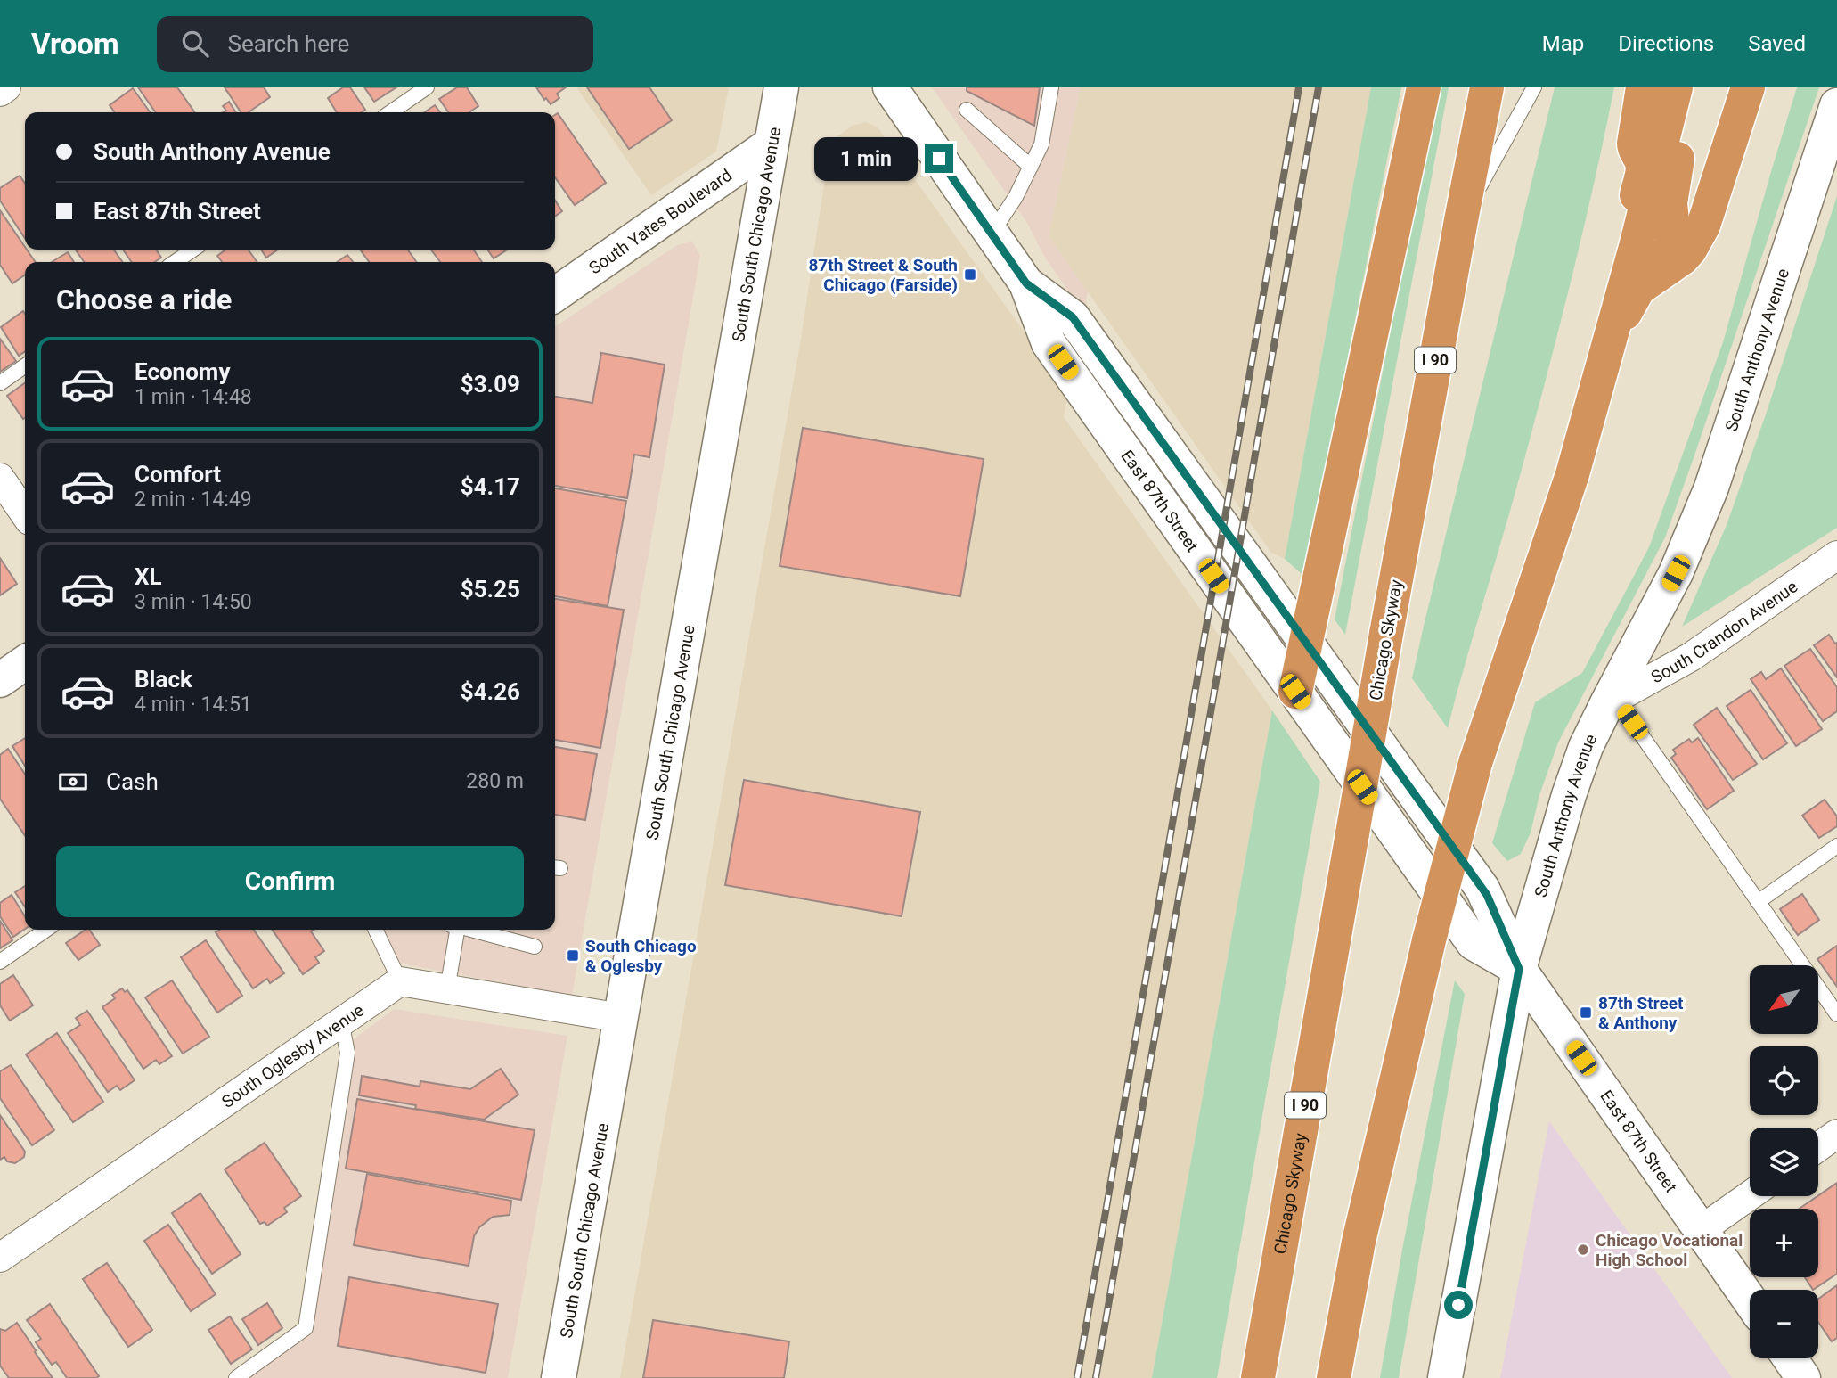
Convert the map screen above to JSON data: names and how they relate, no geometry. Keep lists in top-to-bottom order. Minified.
{"streets":{"highway":["I 90","Chicago Skyway"],"main road":["South Yates Boulevard","South South Chicago Avenue","South Anthony Avenue","East 87th Street"],"street":["South Crandon Avenue","South Oglesby Avenue"]},"crossings":[["South Yates Boulevard","South South Chicago Avenue"],["South Anthony Avenue","East 87th Street"],["South Anthony Avenue","South Crandon Avenue"]],"places":{"transit":["87th Street & South Chicago (Farside)","South Chicago & Oglesby","87th Street & Anthony"],"other":["Chicago Vocational High School"]},"north":"bottom left","page":{"header":"Vroom","search":"Search here","nav":["Map","Directions","Saved"],"banner":["South Anthony Avenue","East 87th Street"],"bubble":"1 min","heading":"Choose a ride","list":[{"name":"Economy","note":"1 min · 14:48","value":"$3.09"},{"name":"Comfort","note":"2 min · 14:49","value":"$4.17"},{"name":"XL","note":"3 min · 14:50","value":"$5.25"},{"name":"Black","note":"4 min · 14:51","value":"$4.26"}],"pay":["Cash","280 m"],"buttons":"Confirm","map_buttons":["+","−"]}}
